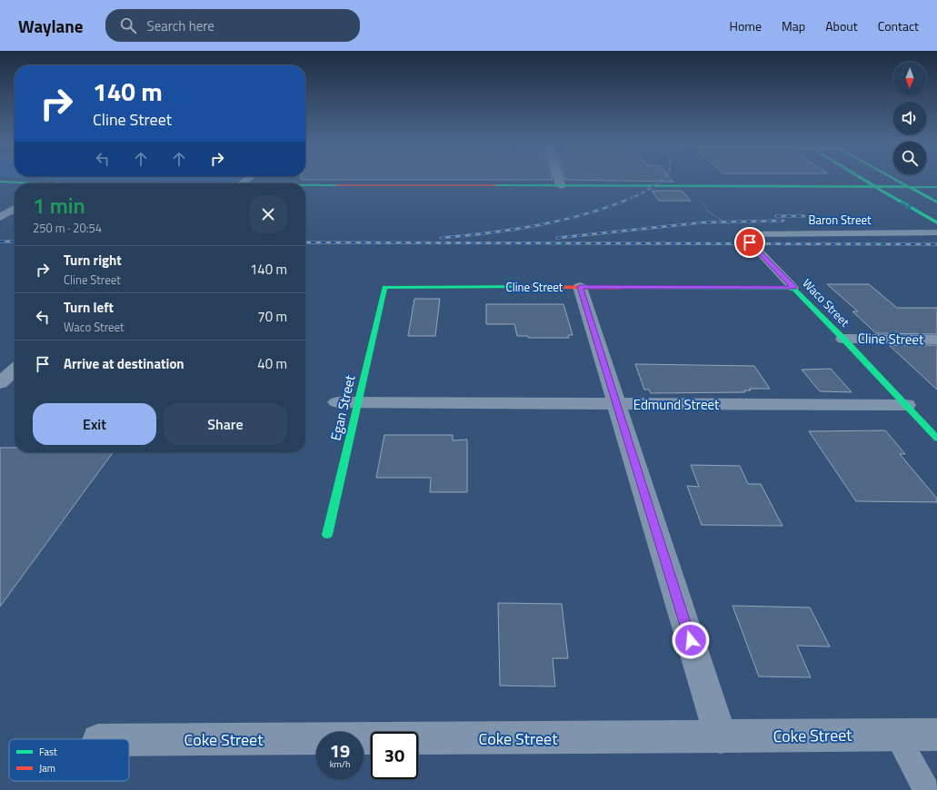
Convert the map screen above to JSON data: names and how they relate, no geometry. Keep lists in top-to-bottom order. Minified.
{"streets":{"main road":["Cline Street","Waco Street","Egan Street"],"street":["Edmund Street","Coke Street"],"lane":["Baron Street"]},"crossings":[["Baron Street","Waco Street"],["Cline Street","Waco Street"],["Cline Street","Egan Street"],["Waco Street","Edmund Street"],["Edmund Street","Egan Street"]],"legend":["Fast","Jam"],"north":"bottom","page":{"header":"Waylane","search":"Search here","nav":["Home","Map","About","Contact"],"turn":["140 m","Cline Street"],"heading":["1 min","250 m · 20:54"],"list":[{"name":"Turn right","note":"Cline Street","value":"140 m"},{"name":"Turn left","note":"Waco Street","value":"70 m"},{"name":"Arrive at destination","value":"40 m"}],"buttons":["Exit","Share"],"speed":"19 km/h","limit":"30"}}
